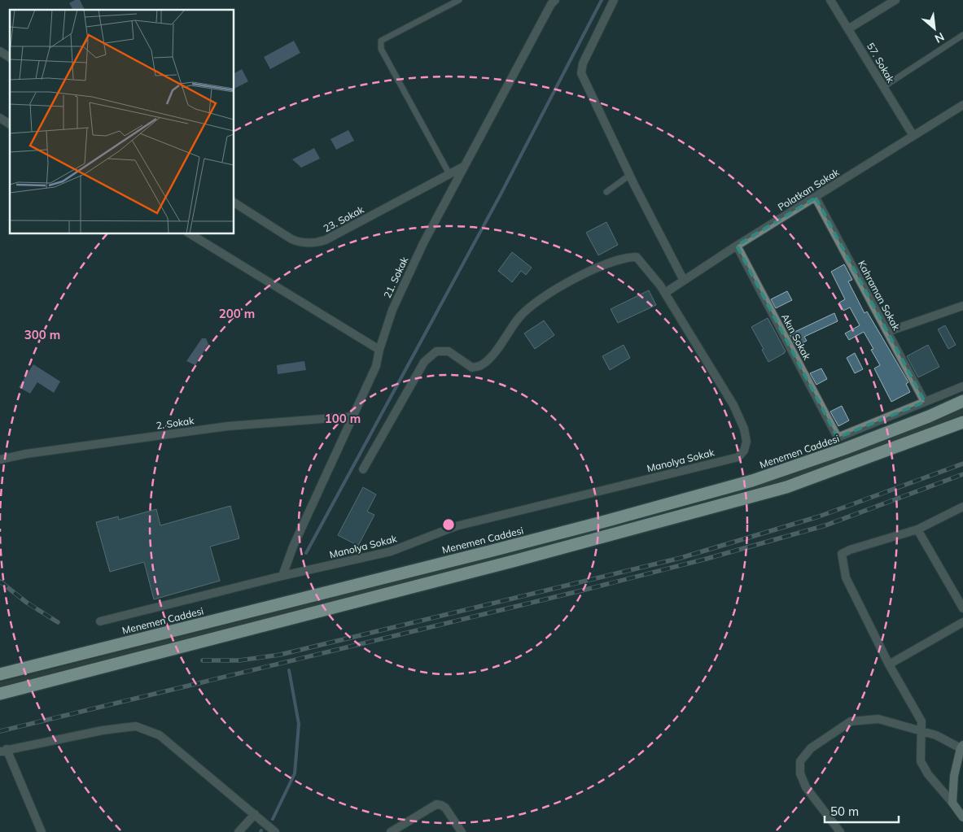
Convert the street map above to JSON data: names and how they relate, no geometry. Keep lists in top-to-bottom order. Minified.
{"streets":{"highway":["Menemen Caddesi"],"street":["57. Sokak","Polatkan Sokak","23. Sokak","21. Sokak","Kahraman Sokak","Akın Sokak","2. Sokak","Manolya Sokak"]},"crossings":[["57. Sokak","Polatkan Sokak"],["Polatkan Sokak","Kahraman Sokak"],["Polatkan Sokak","Akın Sokak"],["Polatkan Sokak","Manolya Sokak"],["23. Sokak","21. Sokak"],["21. Sokak","2. Sokak"],["21. Sokak","Manolya Sokak"],["Kahraman Sokak","Akın Sokak"]],"scale_bar":"50 m","north":"bottom right","rings":["200 m","300 m","100 m"]}
